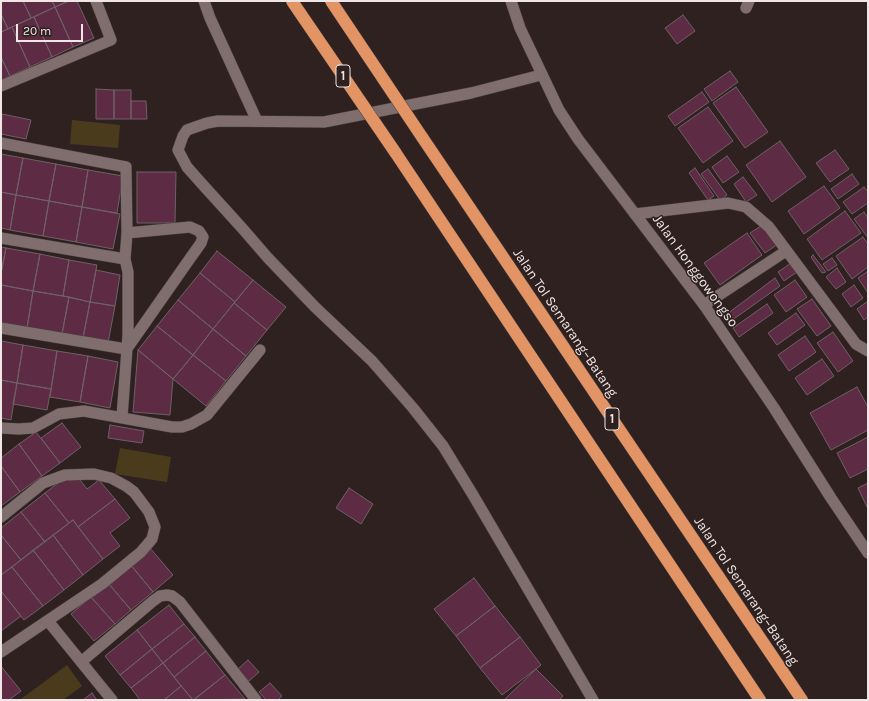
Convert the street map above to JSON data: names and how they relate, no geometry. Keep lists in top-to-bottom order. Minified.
{"streets":{"highway":["1","Jalan Tol Semarang–Batang"],"street":["Jalan Honggowongso"]},"scale_bar":"20 m"}
